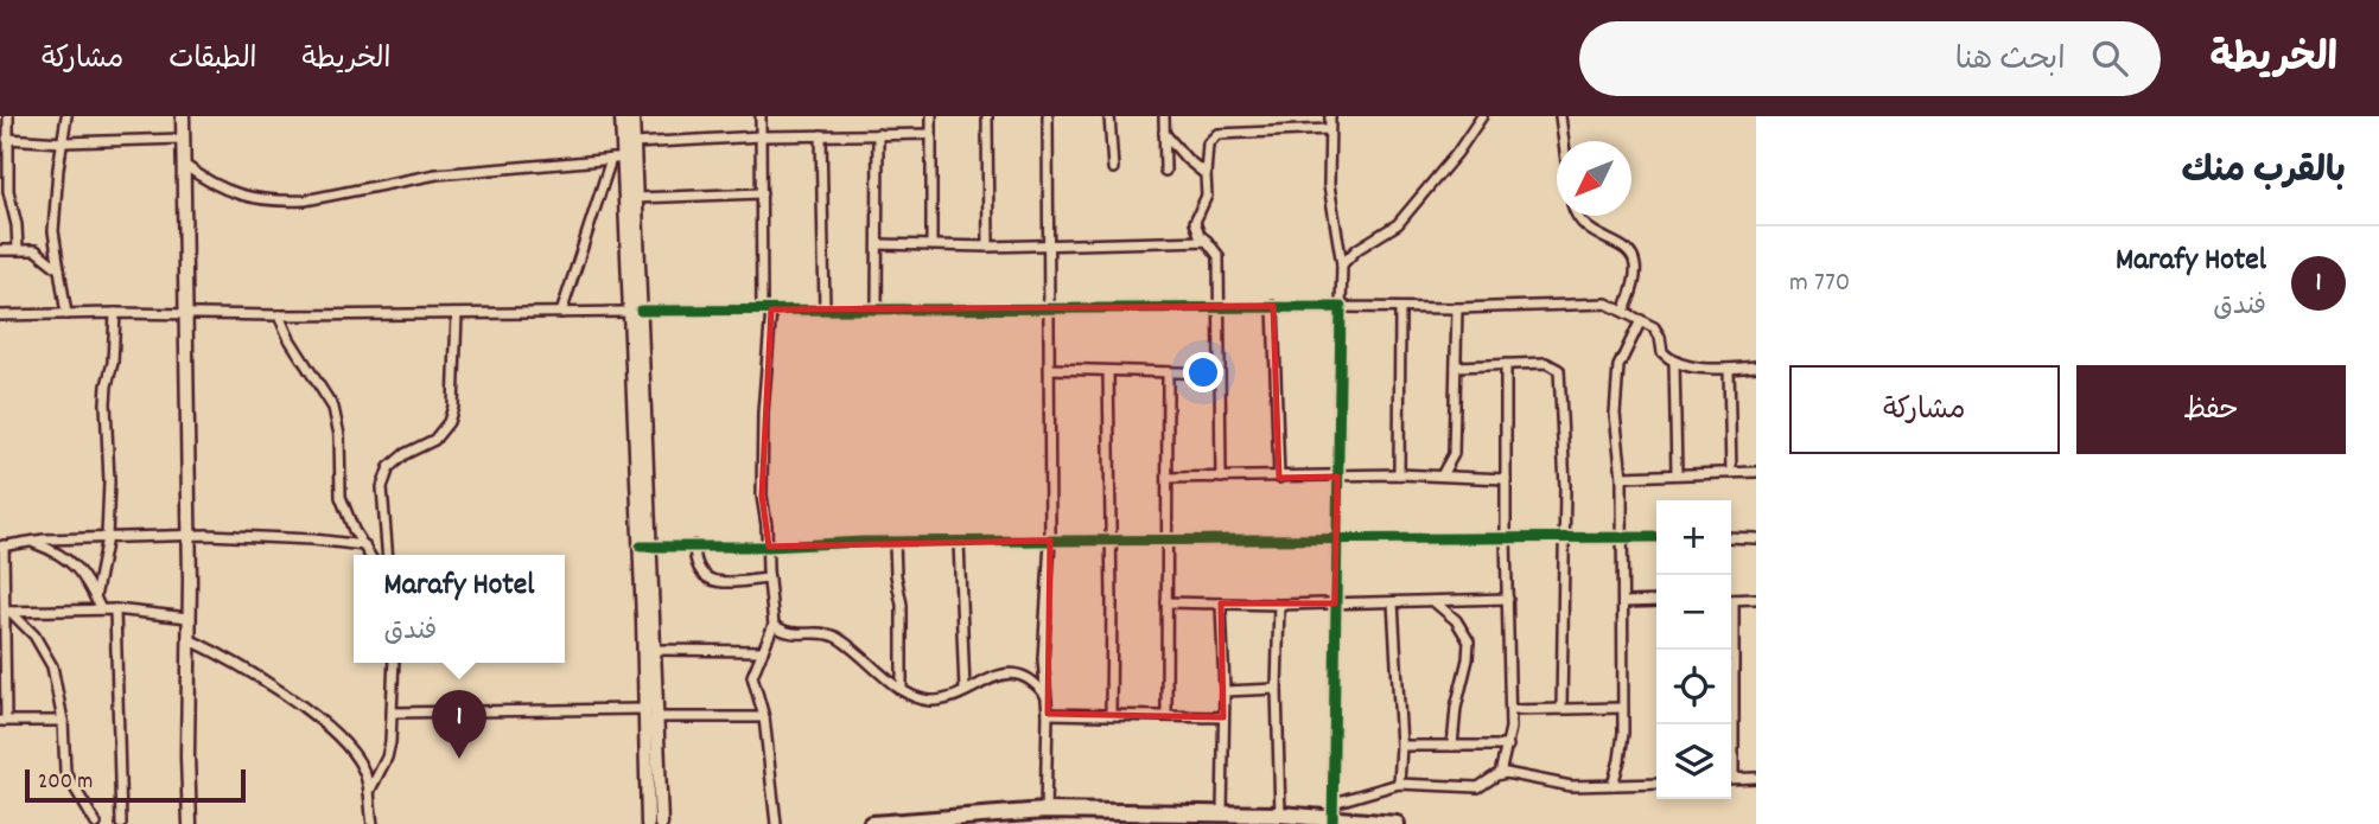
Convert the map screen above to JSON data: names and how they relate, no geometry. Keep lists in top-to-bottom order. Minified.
{"scale_bar":"200 m","north":"bottom left","page":{"header":"الخريطة","search":"ابحث هنا","nav":["الخريطة","الطبقات","مشاركة"],"heading":"بالقرب منك","list":[{"mark":"1","name":"Marafy Hotel","note":"فندق","value":"770 m"}],"buttons":["حفظ","مشاركة"],"map_buttons":["+","−"],"popup":["Marafy Hotel","فندق"],"pins":"1","scale":"200 m"}}
